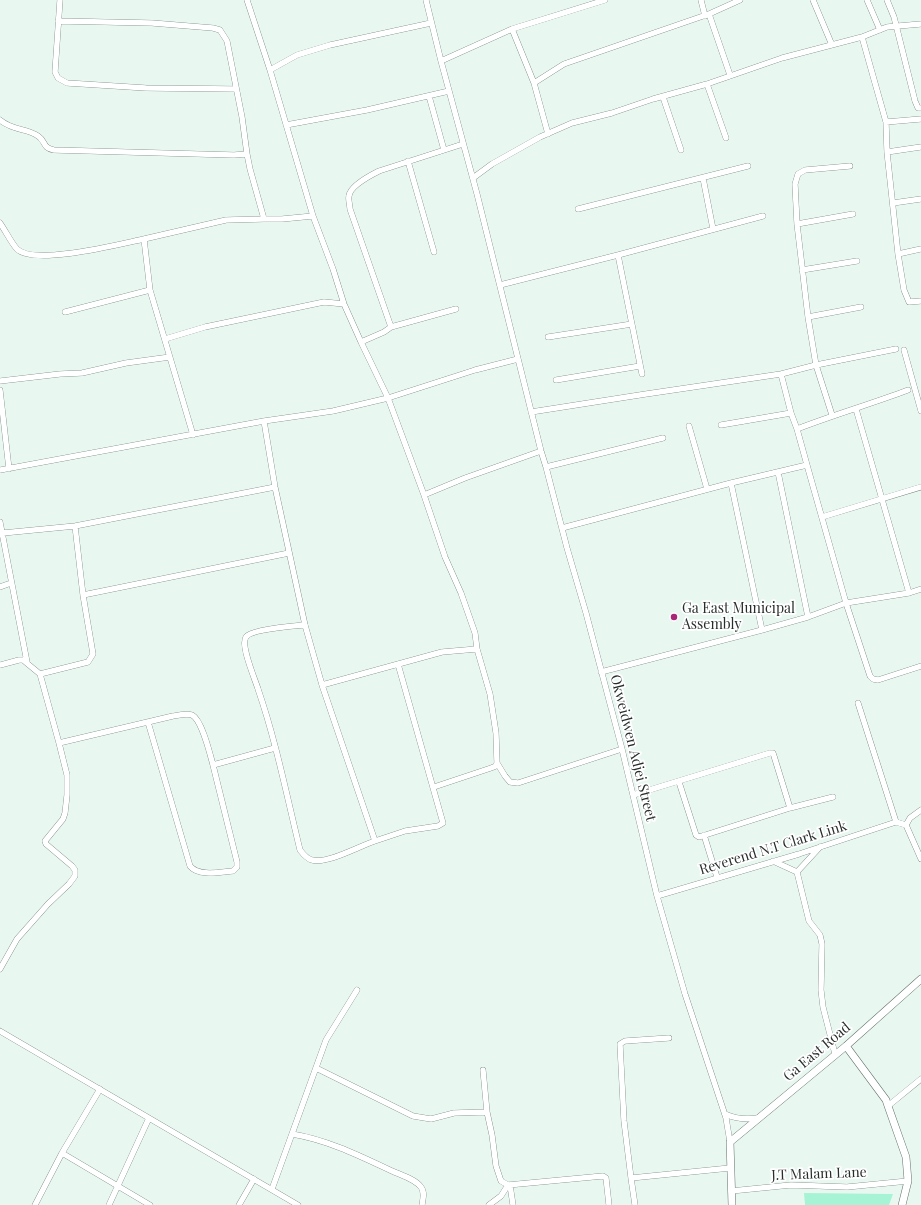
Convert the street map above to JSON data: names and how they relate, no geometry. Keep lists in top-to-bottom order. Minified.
{"streets":{"street":["Okweidwen Adjei Street","Reverend N.T Clark Link","Ga East Road","J.T Malam Lane"]},"crossings":[["Okweidwen Adjei Street","Reverend N.T Clark Link"],["Okweidwen Adjei Street","Ga East Road"]],"places":["Ga East Municipal Assembly"]}
